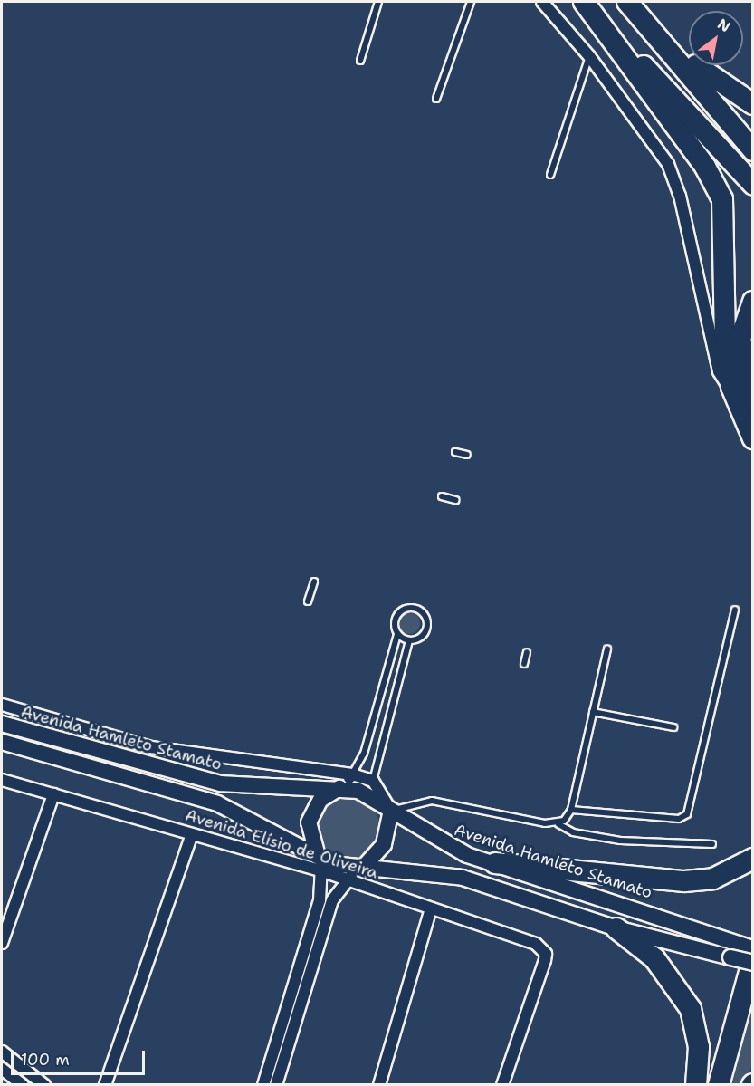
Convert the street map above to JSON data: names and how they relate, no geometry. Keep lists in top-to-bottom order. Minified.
{"streets":{"main road":["Avenida Hamleto Stamato"],"street":["Avenida Elísio de Oliveira"]},"scale_bar":"100 m","north":"top right"}
